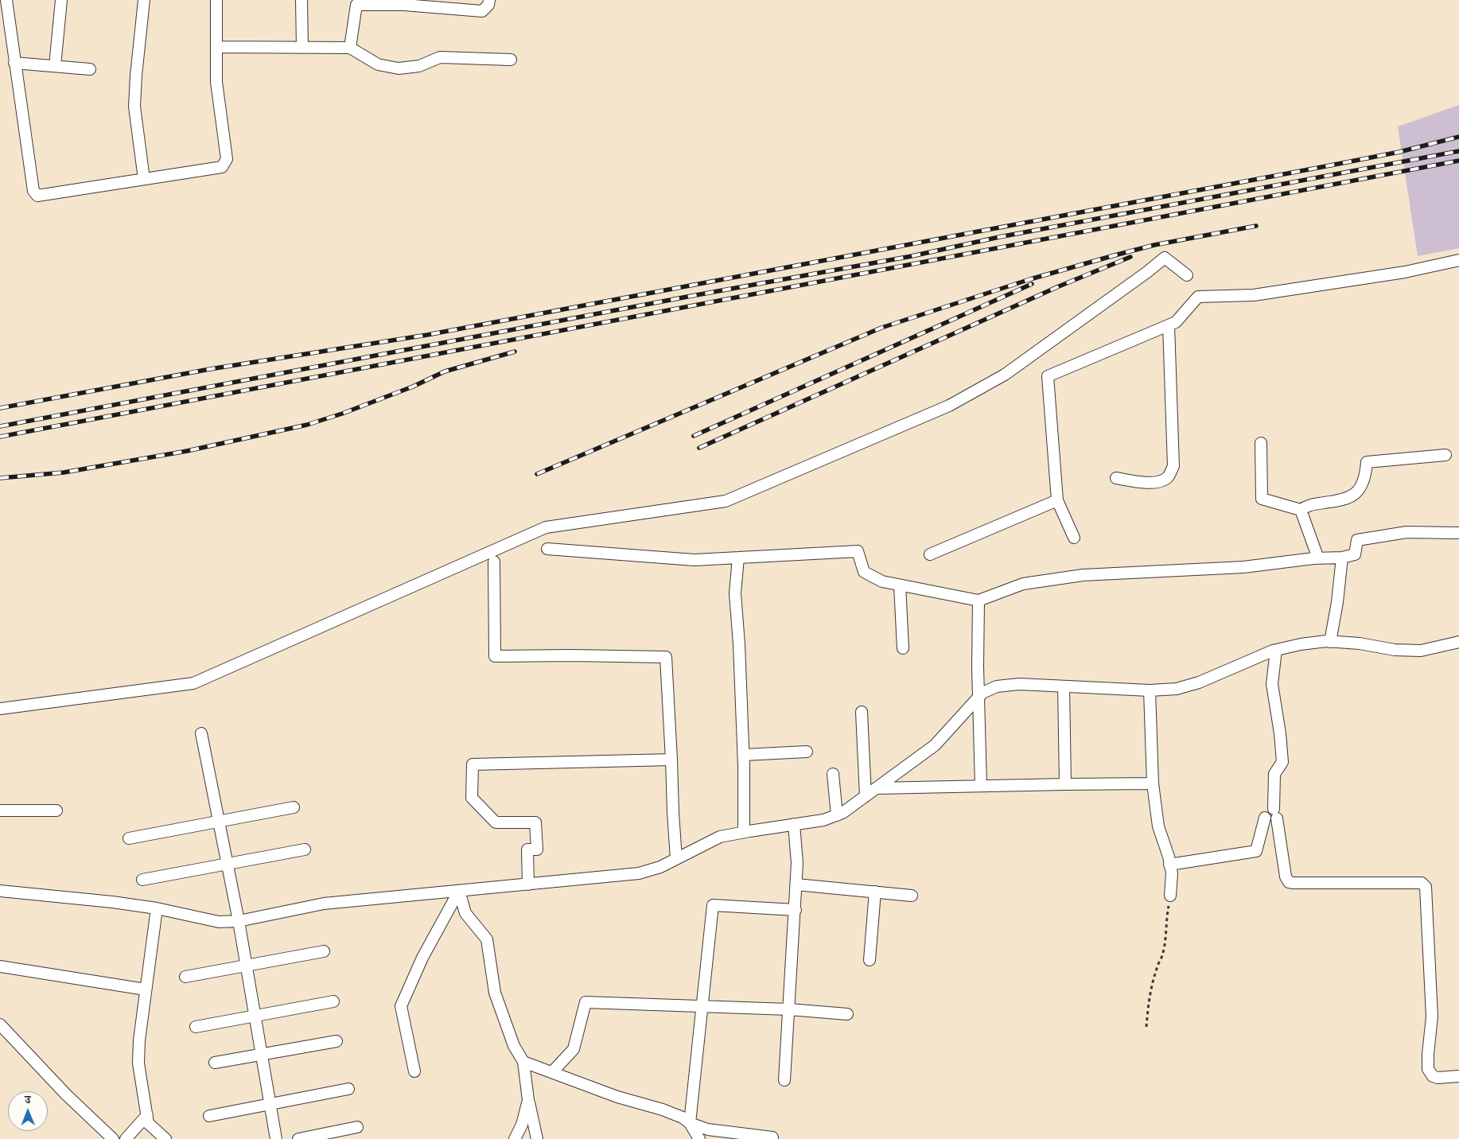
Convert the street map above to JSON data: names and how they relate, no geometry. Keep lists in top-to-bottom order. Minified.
{"north":"top"}
